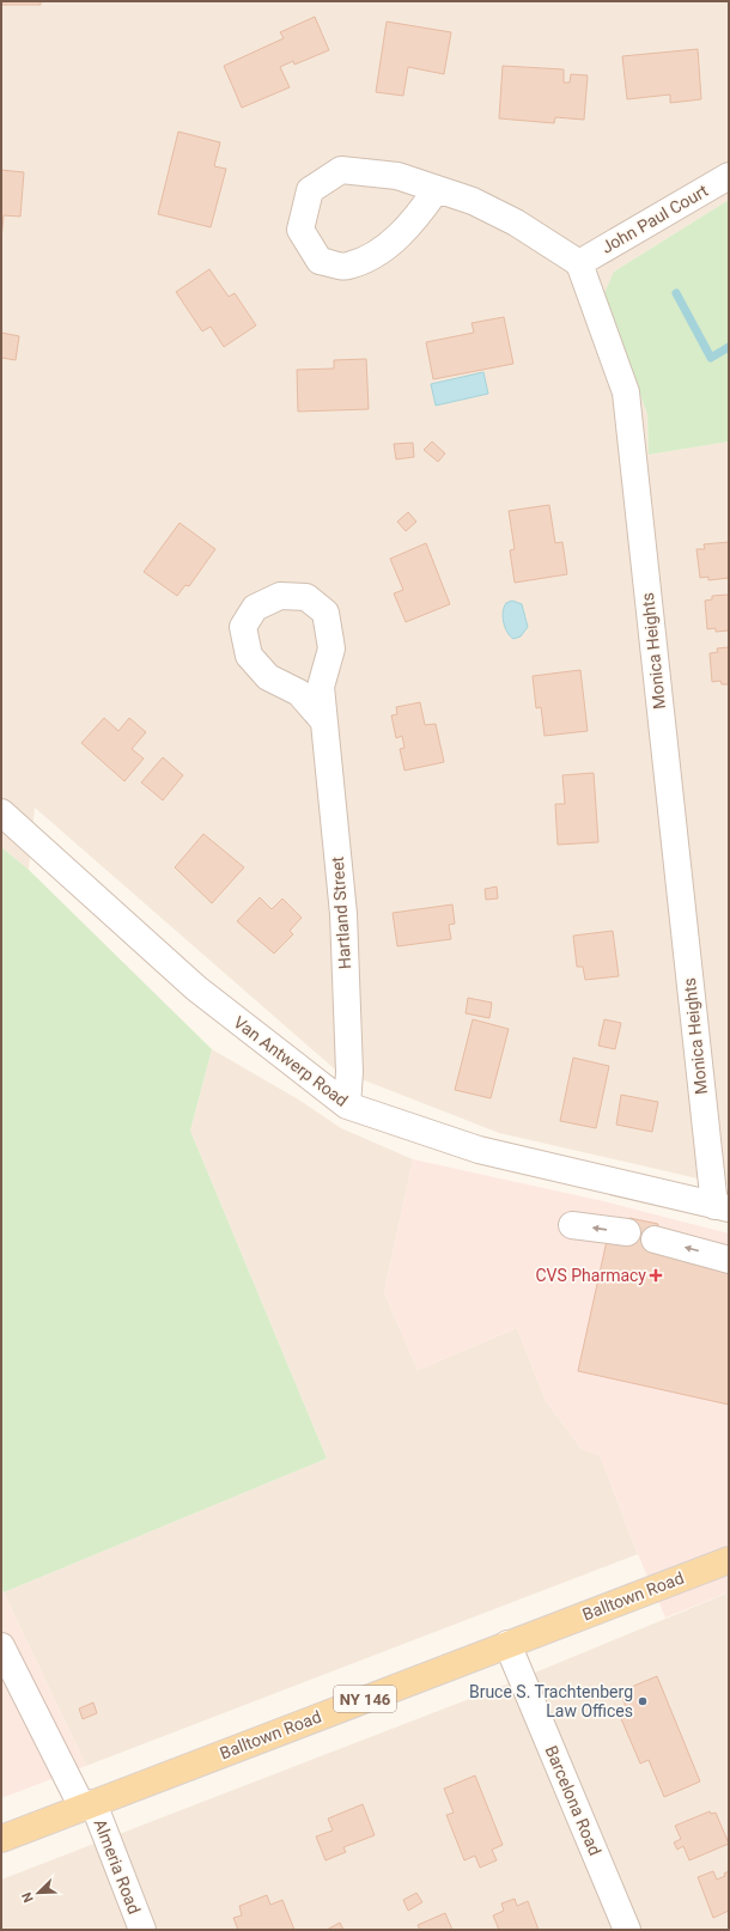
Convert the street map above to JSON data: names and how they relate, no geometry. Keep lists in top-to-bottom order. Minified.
{"streets":{"main road":["Balltown Road","NY 146"],"street":["John Paul Court","Monica Heights","Hartland Street","Van Antwerp Road","Barcelona Road","Almeria Road"]},"crossings":[["John Paul Court","Monica Heights"],["Monica Heights","Van Antwerp Road"],["Hartland Street","Van Antwerp Road"],["Balltown Road","Barcelona Road"],["Balltown Road","Almeria Road"]],"places":{"health":["CVS Pharmacy"],"other":["Bruce S. Trachtenberg Law Offices"]},"north":"bottom left"}
